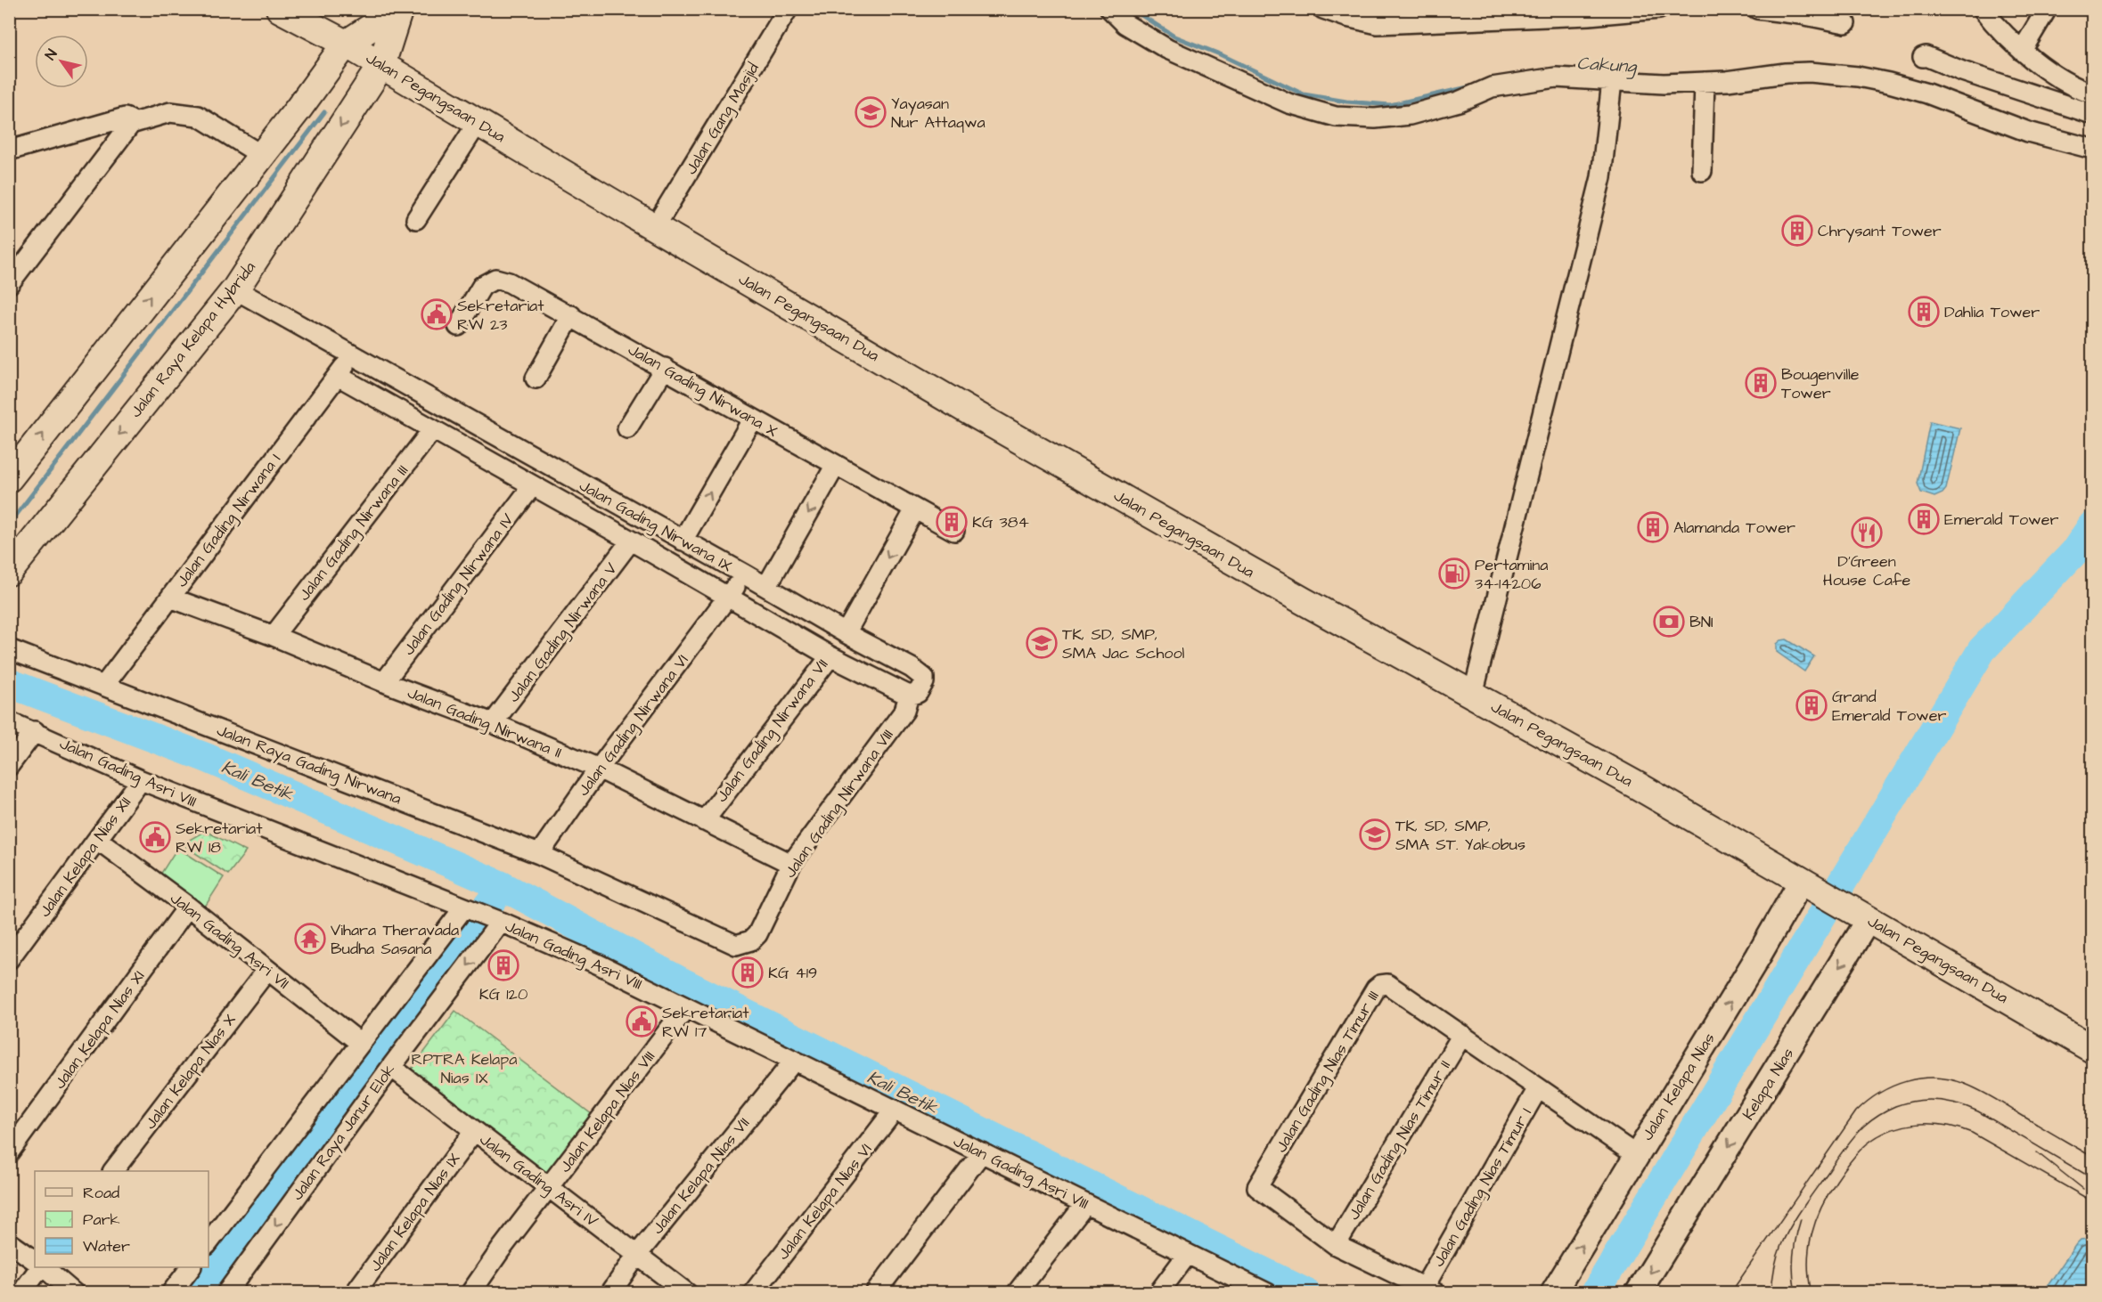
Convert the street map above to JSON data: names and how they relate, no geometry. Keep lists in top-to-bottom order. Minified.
{"streets":{"main road":["Jalan Pegangsaan Dua","Jalan Raya Kelapa Hybrida"],"street":["Jalan Gang Masjid","Jalan Gading Nirwana X","Jalan Gading Nirwana I","Jalan Gading Nirwana IX","Jalan Gading Nirwana III","Jalan Gading Nirwana IV","Jalan Gading Nirwana V","Jalan Gading Nirwana II","Jalan Gading Nirwana VI","Jalan Gading Nirwana VII","Jalan Raya Gading Nirwana","Jalan Gading Asri VIII","Jalan Gading Nirwana VIII","Jalan Kelapa Nias XII","Jalan Gading Asri VII","Jalan Kelapa Nias XI","Jalan Kelapa Nias X","Jalan Gading Nias Timur III","Kelapa Nias","Jalan Kelapa Nias","Jalan Kelapa Nias VIII","Jalan Raya Janur Elok","Jalan Gading Nias Timur II","Jalan Kelapa Nias VII","Jalan Gading Asri IV","Jalan Gading Nias Timur I","Jalan Kelapa Nias VI","Jalan Kelapa Nias IX"]},"crossings":[["Jalan Pegangsaan Dua","Jalan Gang Masjid"],["Jalan Pegangsaan Dua","Jalan Raya Kelapa Hybrida"],["Jalan Pegangsaan Dua","Kelapa Nias"],["Jalan Pegangsaan Dua","Jalan Kelapa Nias"],["Jalan Raya Kelapa Hybrida","Jalan Gading Nirwana IX"],["Jalan Gading Nirwana I","Jalan Gading Nirwana IX"],["Jalan Gading Nirwana I","Jalan Gading Nirwana II"],["Jalan Gading Nirwana I","Jalan Raya Gading Nirwana"],["Jalan Gading Nirwana IX","Jalan Gading Nirwana III"],["Jalan Gading Nirwana IX","Jalan Gading Nirwana IV"],["Jalan Gading Nirwana IX","Jalan Gading Nirwana V"],["Jalan Gading Nirwana IX","Jalan Gading Nirwana VI"],["Jalan Gading Nirwana IX","Jalan Gading Nirwana VII"],["Jalan Gading Nirwana III","Jalan Gading Nirwana II"],["Jalan Gading Nirwana IV","Jalan Gading Nirwana II"],["Jalan Gading Nirwana V","Jalan Gading Nirwana II"],["Jalan Gading Nirwana II","Jalan Gading Nirwana VI"],["Jalan Gading Nirwana II","Jalan Gading Nirwana VII"],["Jalan Gading Nirwana II","Jalan Gading Nirwana VIII"],["Jalan Gading Nirwana VI","Jalan Gading Nirwana VII"],["Jalan Gading Nirwana VI","Jalan Raya Gading Nirwana"],["Jalan Raya Gading Nirwana","Jalan Gading Nirwana VIII"],["Jalan Gading Asri VIII","Jalan Kelapa Nias XII"],["Jalan Gading Asri VIII","Jalan Kelapa Nias VIII"],["Jalan Gading Asri VIII","Jalan Raya Janur Elok"],["Jalan Gading Asri VIII","Jalan Kelapa Nias VII"],["Jalan Gading Asri VIII","Jalan Kelapa Nias VI"],["Jalan Kelapa Nias XII","Jalan Gading Asri VII"],["Jalan Gading Asri VII","Jalan Kelapa Nias XI"],["Jalan Gading Asri VII","Jalan Kelapa Nias X"],["Jalan Gading Nias Timur III","Jalan Kelapa Nias"],["Jalan Gading Nias Timur III","Jalan Gading Nias Timur II"],["Jalan Gading Nias Timur III","Jalan Gading Nias Timur I"],["Jalan Kelapa Nias VIII","Jalan Gading Asri IV"],["Jalan Raya Janur Elok","Jalan Gading Asri IV"],["Jalan Kelapa Nias VII","Jalan Gading Asri IV"],["Jalan Gading Asri IV","Jalan Kelapa Nias IX"]],"one_way":["Kelapa Nias","Jalan Kelapa Nias"],"water":["Cakung","Kali Betik"],"parks":["RPTRA Kelapa Nias IX"],"places":{"school or university":["Yayasan Nur Attaqwa","TK, SD, SMP, SMA Jac School","TK, SD, SMP, SMA ST. Yakobus"],"building":["Chrysant Tower","Dahlia Tower","Bougenville Tower","Emerald Tower","KG 384","Alamanda Tower","Grand Emerald Tower","KG 120","KG 419"],"public building":["Sekretariat RW 23","Sekretariat RW 18","Sekretariat RW 17"],"restaurant":["D'Green House Cafe"],"fuel station":["Pertamina 34-14206"],"bank":["BNI"],"temple":["Vihara Theravada Budha Sasana"]},"legend":["Road","Park","Water"],"north":"top left"}
